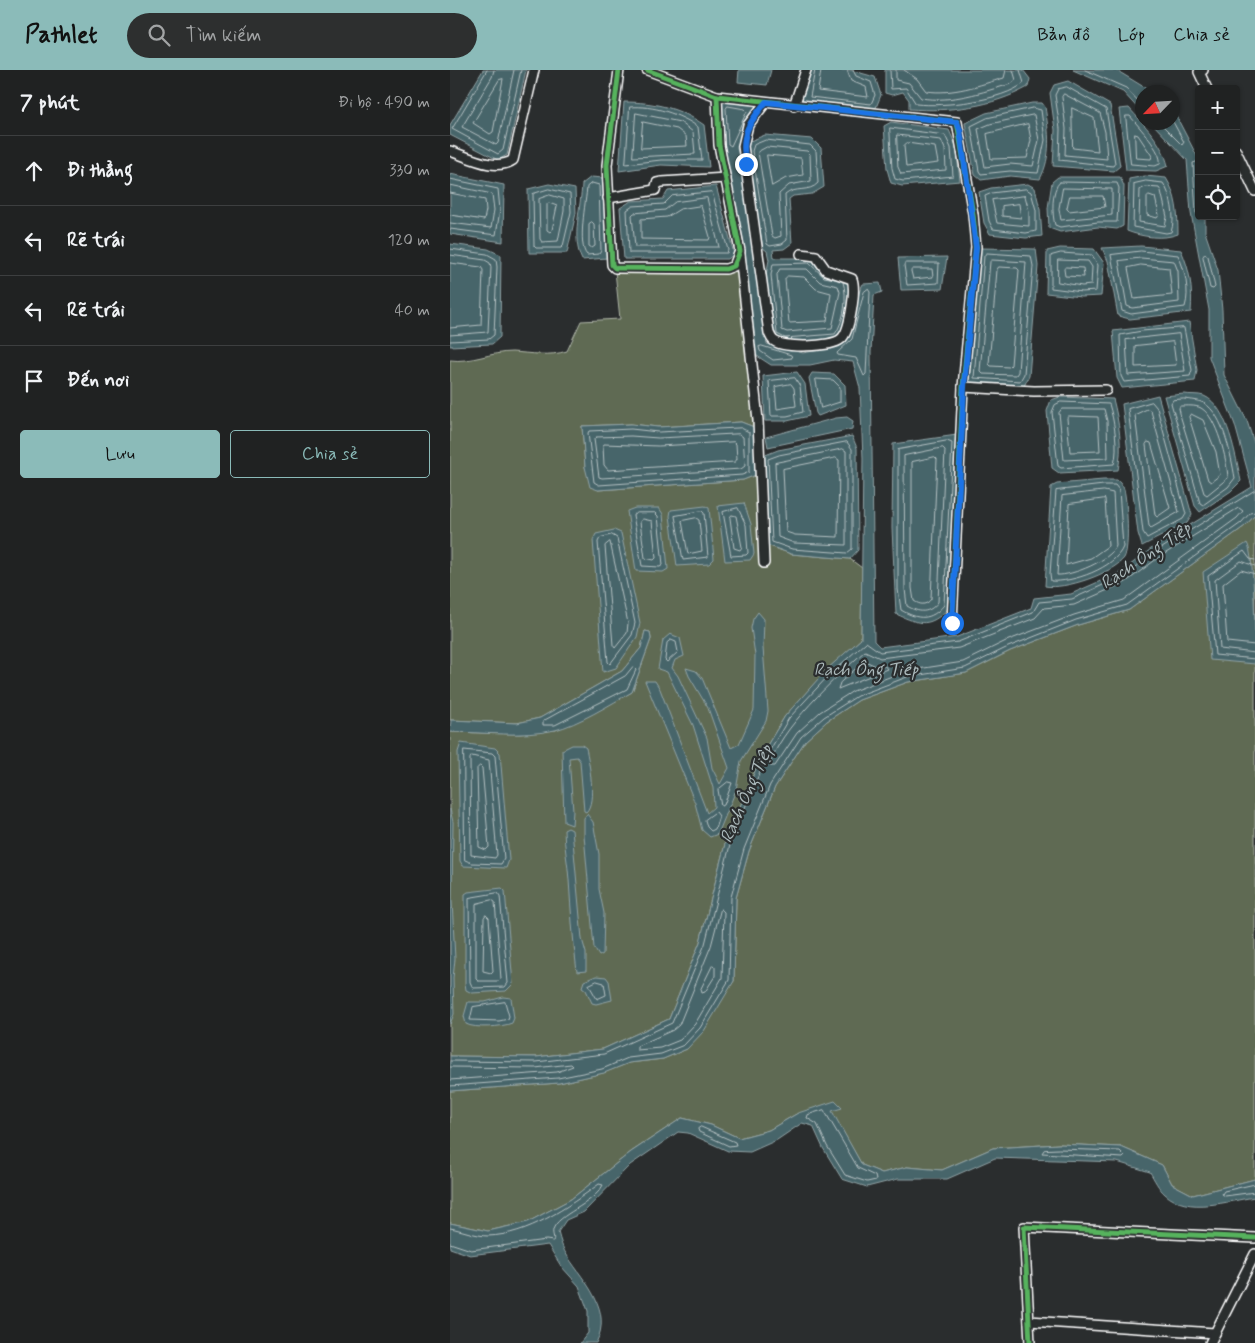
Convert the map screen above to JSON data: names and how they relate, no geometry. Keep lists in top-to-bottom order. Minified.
{"water":["Rạch Ông Tiệp","Rạch Ông Tiếp"],"north":"bottom left","page":{"header":"Pathlet","search":"Tìm kiếm","nav":["Bản đồ","Lớp","Chia sẻ"],"heading":["7 phút","Đi bộ · 490 m"],"map_buttons":["+","−"],"list":[["Đi thẳng","330 m"],["Rẽ trái","120 m"],["Rẽ trái","40 m"],"Đến nơi"],"buttons":["Lưu","Chia sẻ"]}}
